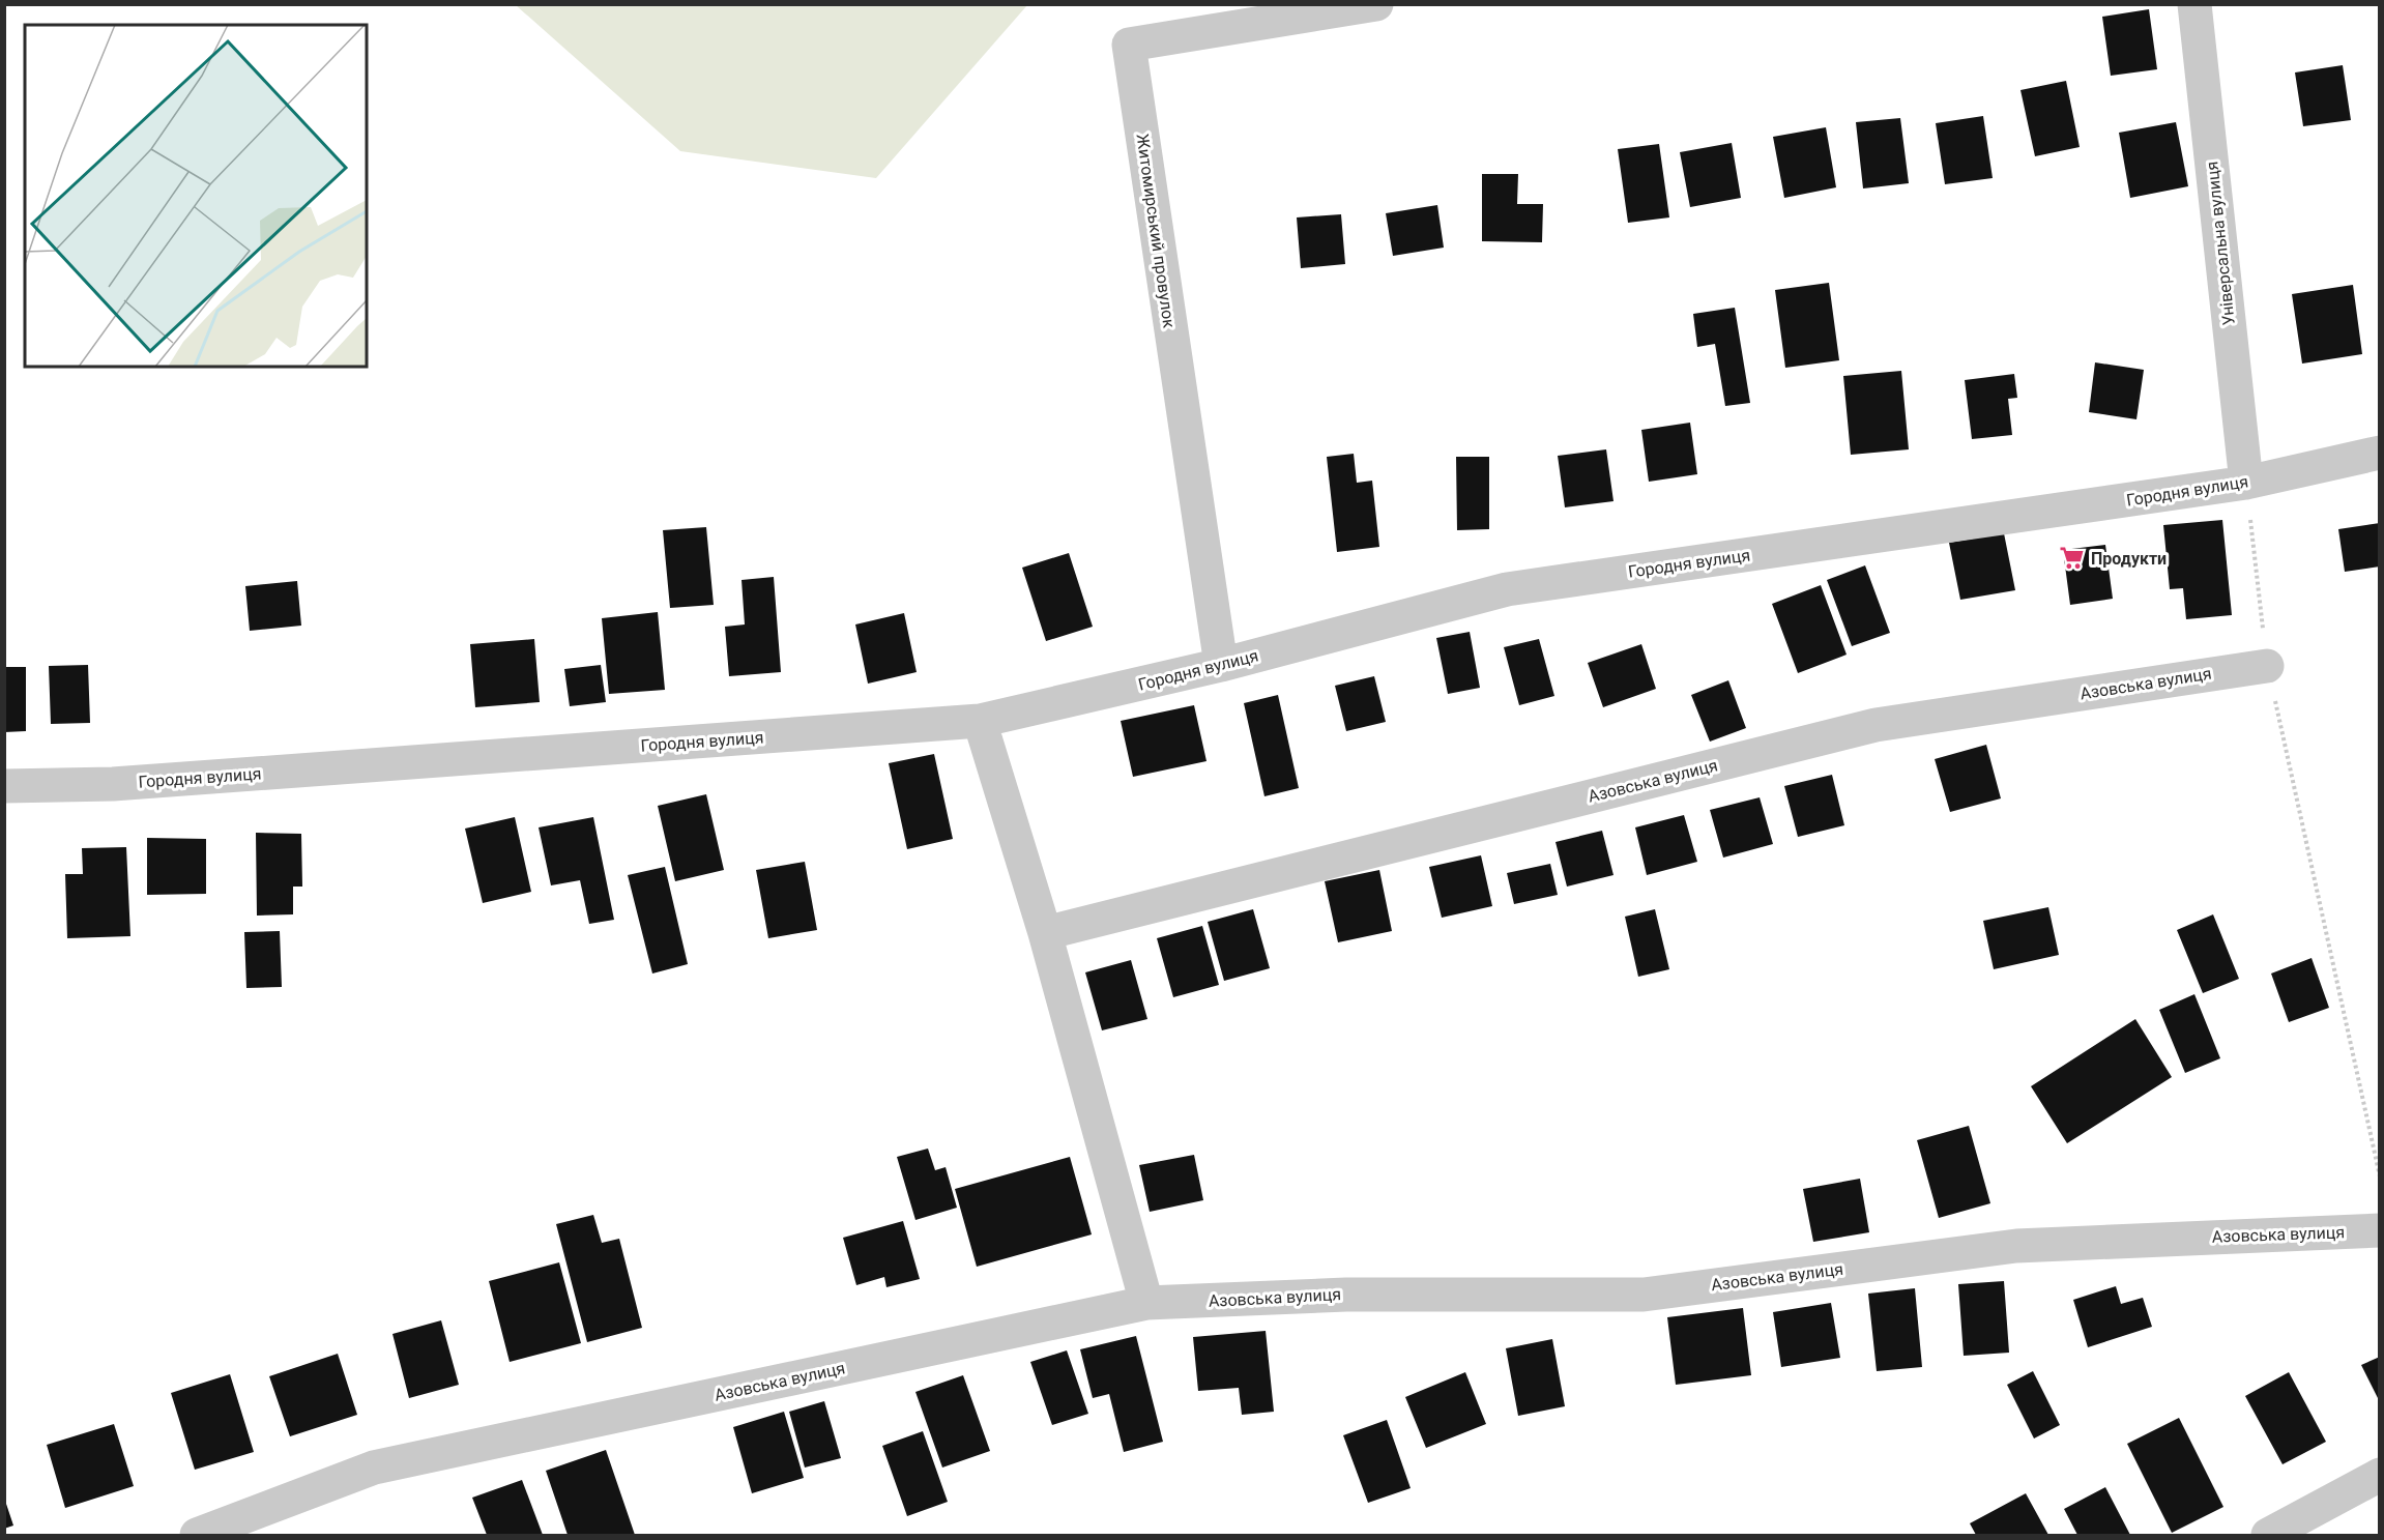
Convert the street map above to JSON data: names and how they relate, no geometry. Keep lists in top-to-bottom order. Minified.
{"streets":{"street":["Житомирський провулок","Універсальна вулиця","Городня вулиця","Азовська вулиця"]},"crossings":[["Житомирський провулок","Городня вулиця"],["Універсальна вулиця","Городня вулиця"]],"places":{"supermarket":["Продукти"]}}
